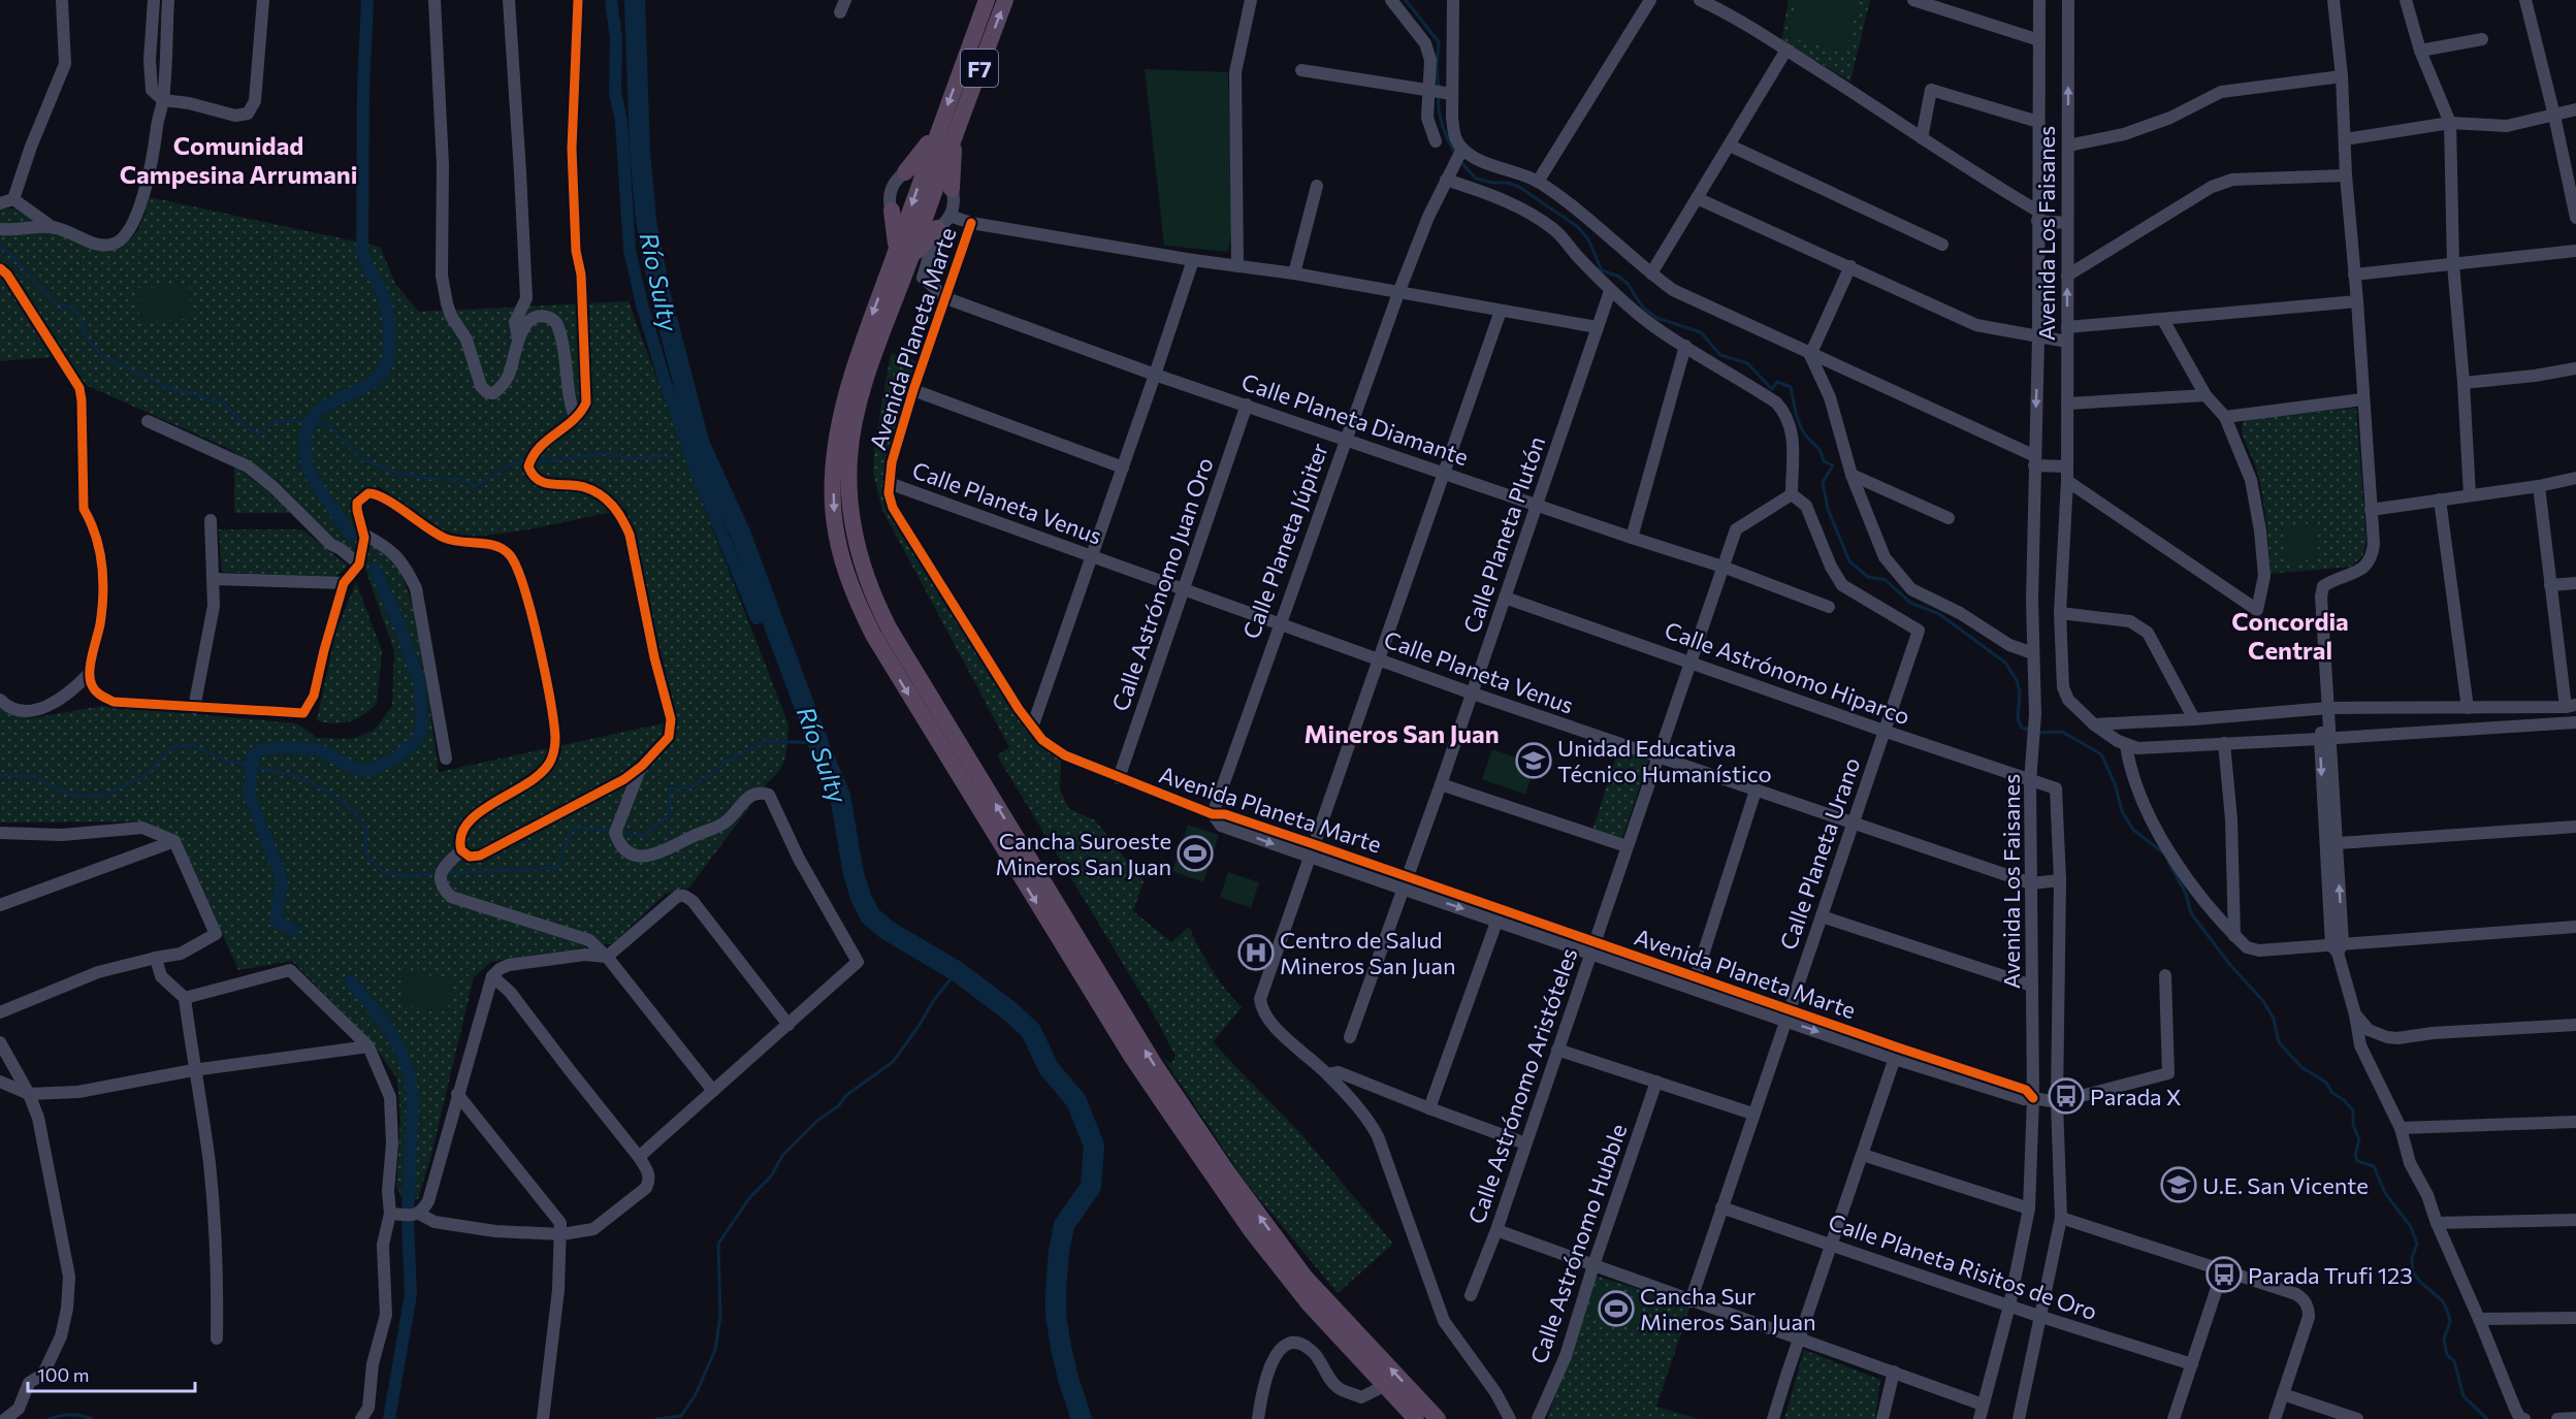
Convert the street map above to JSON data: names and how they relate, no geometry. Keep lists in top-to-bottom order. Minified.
{"streets":{"highway":["F7"],"street":["Avenida Los Faisanes","Avenida Planeta Marte","Calle Planeta Diamante","Calle Planeta Venus","Calle Planeta Plutón","Calle Planeta Júpiter","Calle Astrónomo Juan Oro","Calle Astrónomo Hiparco","Calle Planeta Urano","Calle Astrónomo Aristóteles","Calle Astrónomo Hubble","Calle Planeta Risitos de Oro"]},"crossings":[["Avenida Los Faisanes","Avenida Planeta Marte"],["Avenida Los Faisanes","Calle Planeta Venus"],["Avenida Los Faisanes","Calle Astrónomo Hiparco"],["Avenida Los Faisanes","Calle Planeta Risitos de Oro"],["Avenida Planeta Marte","Calle Planeta Diamante"],["Avenida Planeta Marte","Calle Planeta Venus"],["Avenida Planeta Marte","Calle Planeta Plutón"],["Avenida Planeta Marte","Calle Planeta Júpiter"],["Avenida Planeta Marte","Calle Astrónomo Juan Oro"],["Avenida Planeta Marte","Calle Planeta Urano"],["Avenida Planeta Marte","Calle Astrónomo Aristóteles"],["Calle Planeta Diamante","Calle Planeta Plutón"],["Calle Planeta Diamante","Calle Planeta Júpiter"],["Calle Planeta Diamante","Calle Astrónomo Juan Oro"],["Calle Planeta Diamante","Calle Astrónomo Aristóteles"],["Calle Planeta Venus","Calle Planeta Plutón"],["Calle Planeta Venus","Calle Planeta Júpiter"],["Calle Planeta Venus","Calle Astrónomo Juan Oro"],["Calle Planeta Venus","Calle Planeta Urano"],["Calle Planeta Venus","Calle Astrónomo Aristóteles"],["Calle Planeta Plutón","Calle Astrónomo Hiparco"],["Calle Astrónomo Hiparco","Calle Planeta Urano"],["Calle Astrónomo Hiparco","Calle Astrónomo Aristóteles"],["Calle Planeta Urano","Calle Astrónomo Aristóteles"],["Calle Planeta Urano","Calle Planeta Risitos de Oro"]],"districts":["Comunidad Campesina Arrumani","Concordia Central","Mineros San Juan"],"water":["Río Sulty"],"places":{"school or university":["Unidad Educativa Técnico Humanístico","U.E. San Vicente"],"sports":["Cancha Suroeste Mineros San Juan","Cancha Sur Mineros San Juan"],"hospital":["Centro de Salud Mineros San Juan"],"bus stop":["Parada X","Parada Trufi 123"]},"scale_bar":"100 m"}
